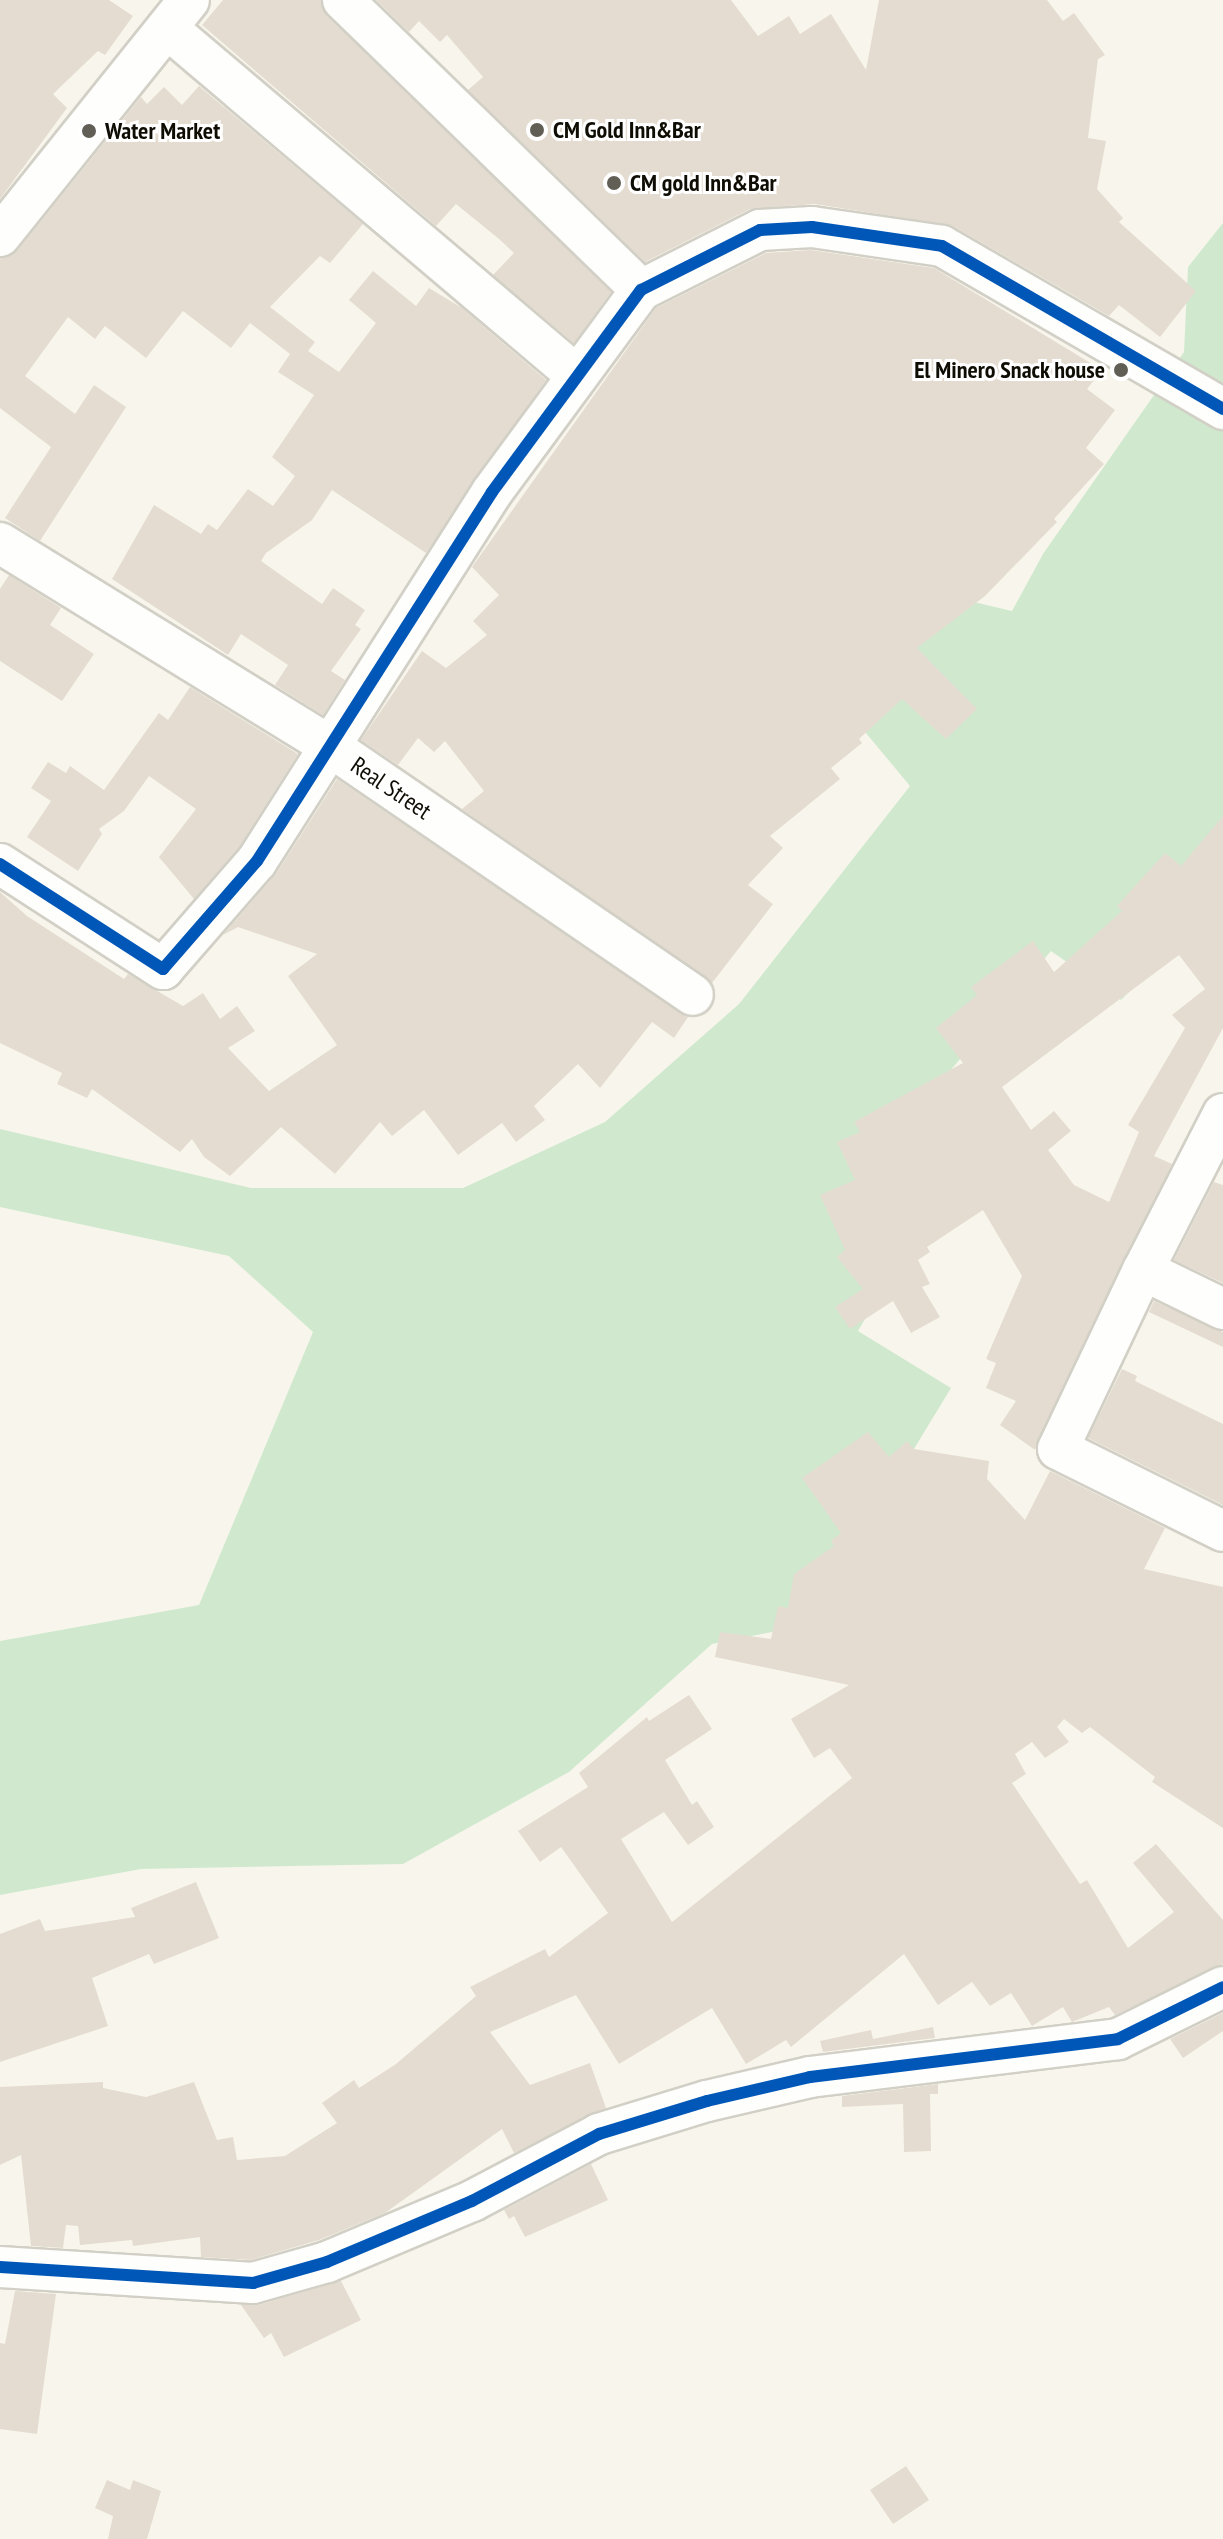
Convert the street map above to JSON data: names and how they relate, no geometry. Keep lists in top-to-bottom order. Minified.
{"streets":{"street":["Real Street"]},"places":["CM Gold Inn&Bar","Water Market","CM gold Inn&Bar","El Minero Snack house"]}
